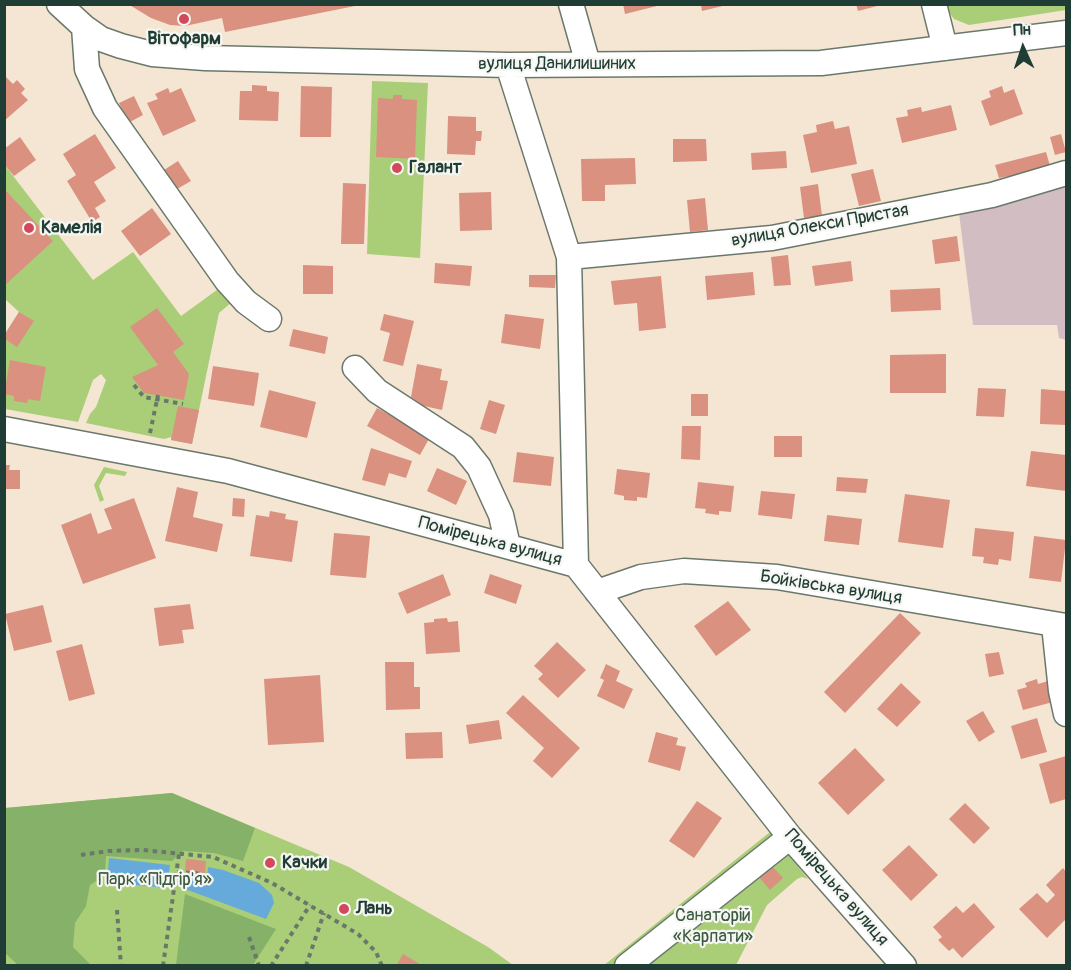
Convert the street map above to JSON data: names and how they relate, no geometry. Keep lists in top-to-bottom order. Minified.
{"streets":{"street":["вулиця Данилишиних","вулиця Олекси Пристая","Помірецька вулиця","Бойківська вулиця"]},"crossings":[["Помірецька вулиця","Бойківська вулиця"]],"parks":["Парк «Підгір'я»","Санаторій «Карпати»"],"places":["Вітофарм","Галант","Камелія","Качки","Лань"],"north":"top"}
